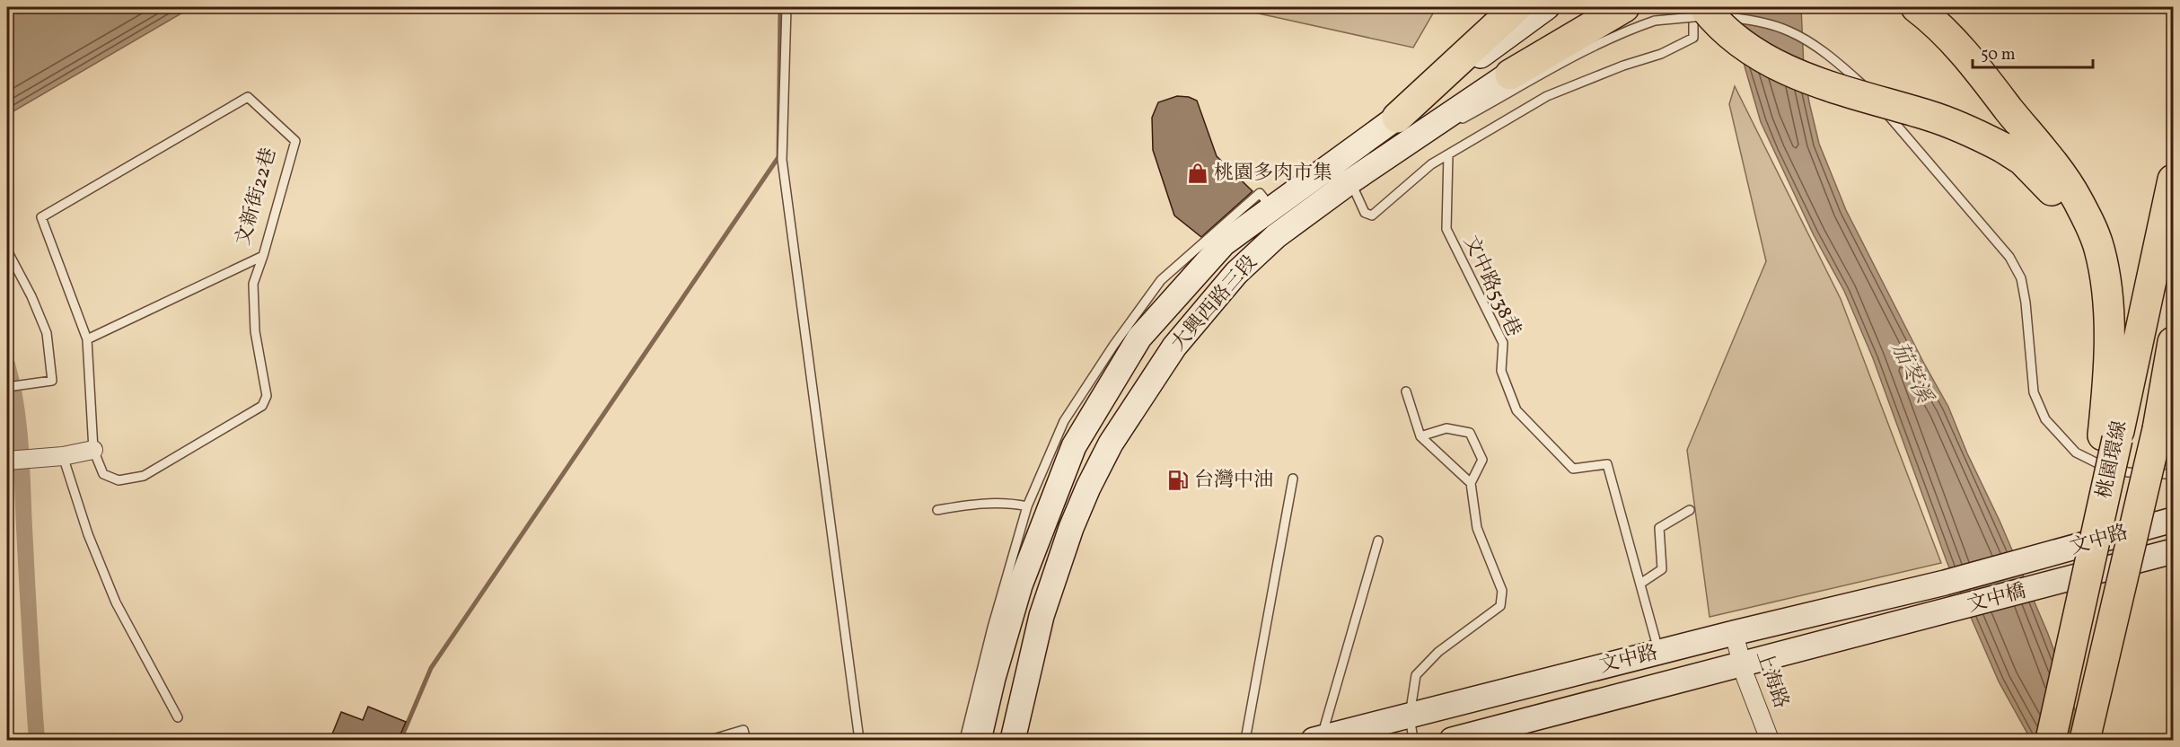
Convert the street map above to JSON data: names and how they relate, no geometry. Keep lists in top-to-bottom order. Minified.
{"streets":{"highway":["桃園環線"],"street":["大興西路三段","文中路","文中橋","上海路"],"lane":["文新街22巷","文中路538巷"]},"crossings":[["文中路538巷","文中路"],["文中路","文中橋"],["文中路","上海路"]],"water":["茄苳溪"],"places":{"shop":["桃園多肉市集"],"fuel station":["台灣中油"]},"scale_bar":"50 m"}
